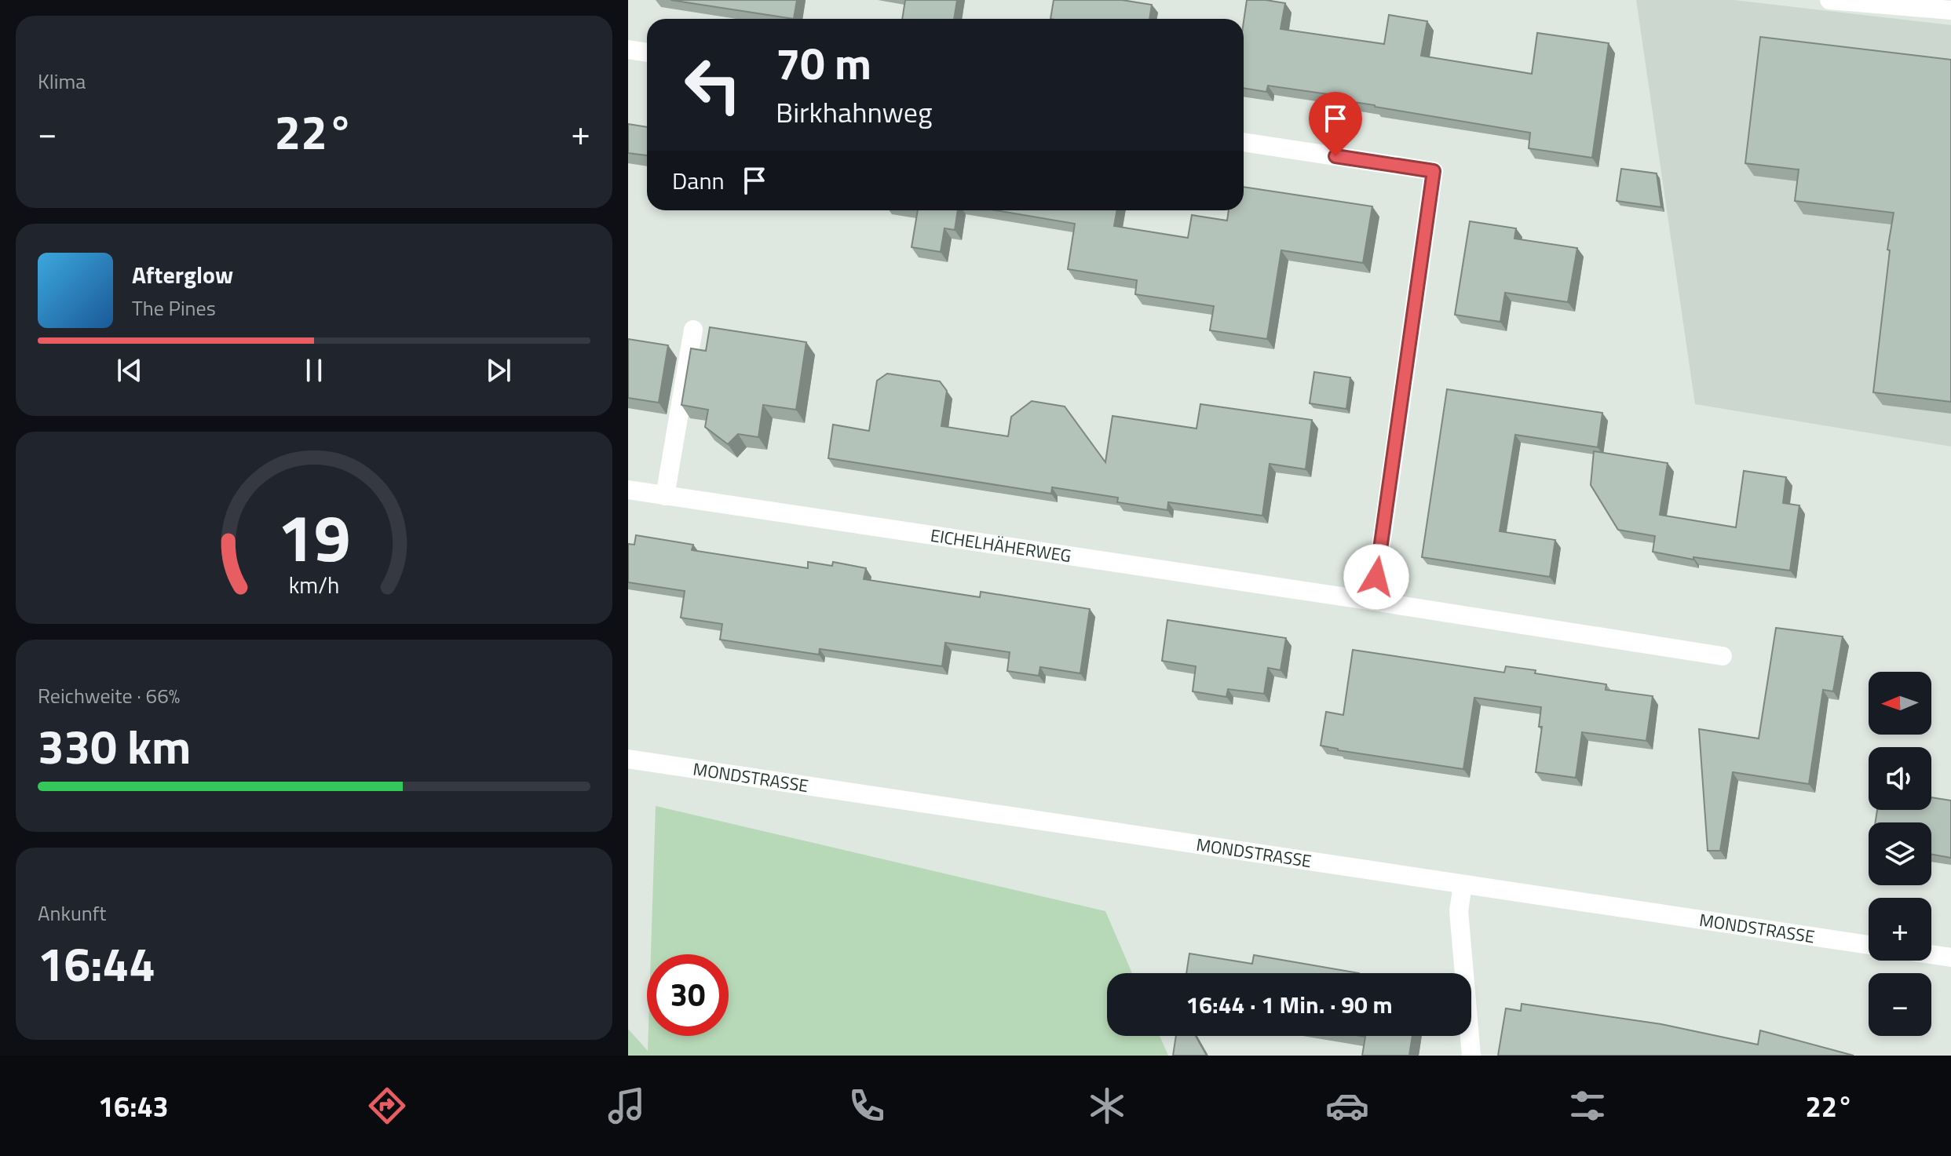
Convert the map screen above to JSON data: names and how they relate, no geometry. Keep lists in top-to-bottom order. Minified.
{"streets":{"street":["EICHELHÄHERWEG","MONDSTRASSE"]},"north":"left","page":{"tile":["Klima",["Reichweite · 66%","330 km"],["Ankunft","16:44"]],"turn":["70 m","Birkhahnweg"],"heat":["−","22°","+"],"then":"Dann","song":["Afterglow","The Pines"],"map_buttons":["+","−"],"limit":"30","trip":"16:44 · 1 Min. · 90 m","tabs":["16:43","22°"],"gauge":["19","km/h"]}}
